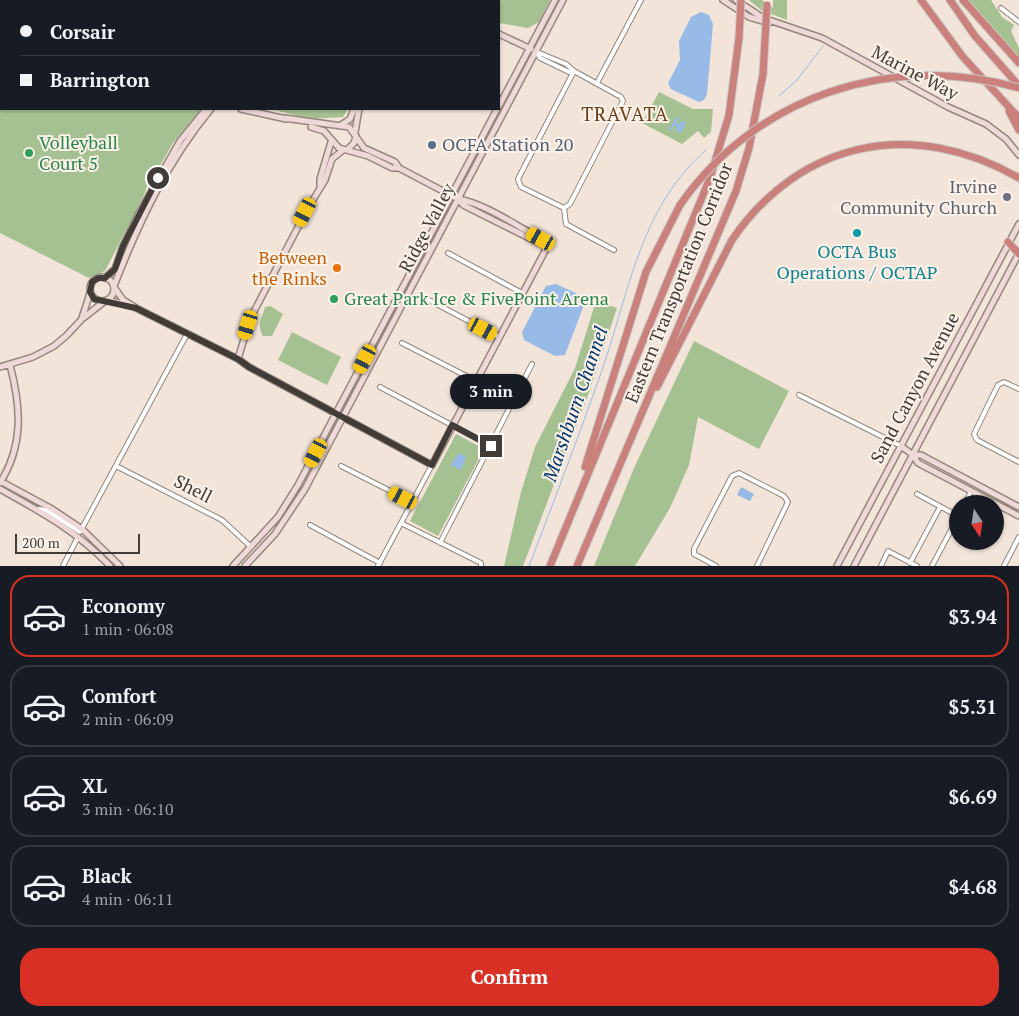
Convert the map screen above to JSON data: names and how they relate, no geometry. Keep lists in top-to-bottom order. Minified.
{"streets":{"highway":["Eastern Transportation Corridor"],"main road":["Marine Way","Ridge Valley","Sand Canyon Avenue"],"street":["Shell"]},"crossings":[["Ridge Valley","Shell"]],"districts":["TRAVATA"],"water":["Marshburn Channel"],"places":["OCFA Station 20","Volleyball Court 5","Irvine Community Church","OCTA Bus Operations / OCTAP","Between the Rinks","Great Park Ice & FivePoint Arena"],"scale_bar":"200 m","north":"bottom","page":{"banner":["Corsair","Barrington"],"bubble":"3 min","scale":"200 m","list":[{"name":"Economy","note":"1 min · 06:08","value":"$3.94"},{"name":"Comfort","note":"2 min · 06:09","value":"$5.31"},{"name":"XL","note":"3 min · 06:10","value":"$6.69"},{"name":"Black","note":"4 min · 06:11","value":"$4.68"}],"buttons":"Confirm"}}
